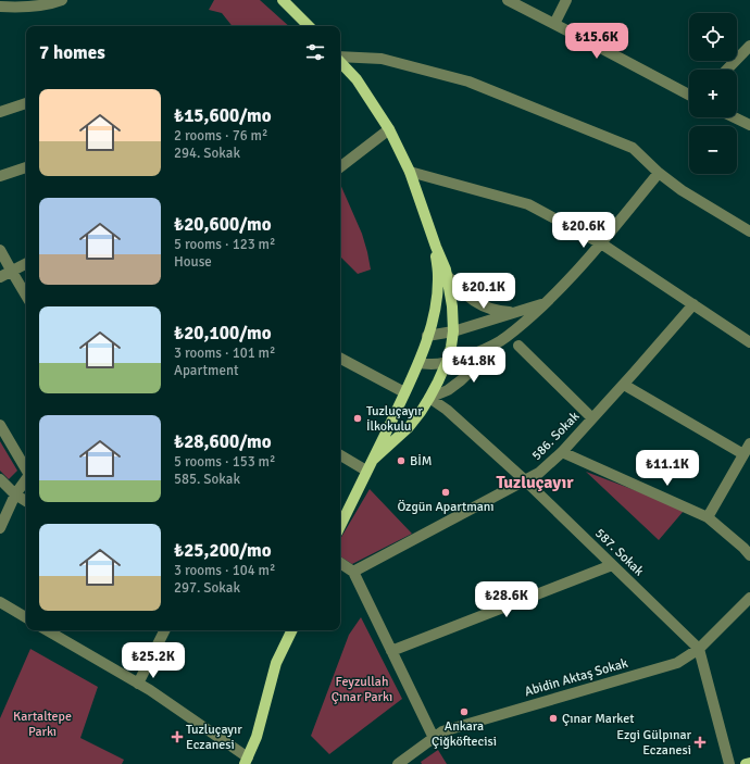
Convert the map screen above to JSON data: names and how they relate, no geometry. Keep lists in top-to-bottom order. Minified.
{"streets":{"street":["586. Sokak","587. Sokak","Abidin Aktaş Sokak"]},"crossings":[["586. Sokak","587. Sokak"],["587. Sokak","Abidin Aktaş Sokak"]],"districts":["Tuzluçayır"],"parks":["Feyzullah Çınar Parkı","Kartaltepe Parkı"],"places":{"other":["Tuzluçayır İlkokulu","BİM","Özgün Apartmanı","Ankara Çiğköftecisi","Çınar Market"],"health":["Tuzluçayır Eczanesi","Ezgi Gülpınar Eczanesi"]},"page":{"map_buttons":["+","−"],"price":["₺15.6K","₺20.6K","₺20.1K","₺41.8K","₺11.1K","₺28.6K","₺25.2K"],"heading":"7 homes","list":[{"name":"₺15,600/mo","note":"2 rooms · 76 m² · 294. Sokak"},{"name":"₺20,600/mo","note":"5 rooms · 123 m² · House"},{"name":"₺20,100/mo","note":"3 rooms · 101 m² · Apartment"},{"name":"₺28,600/mo","note":"5 rooms · 153 m² · 585. Sokak"},{"name":"₺25,200/mo","note":"3 rooms · 104 m² · 297. Sokak"}]}}
